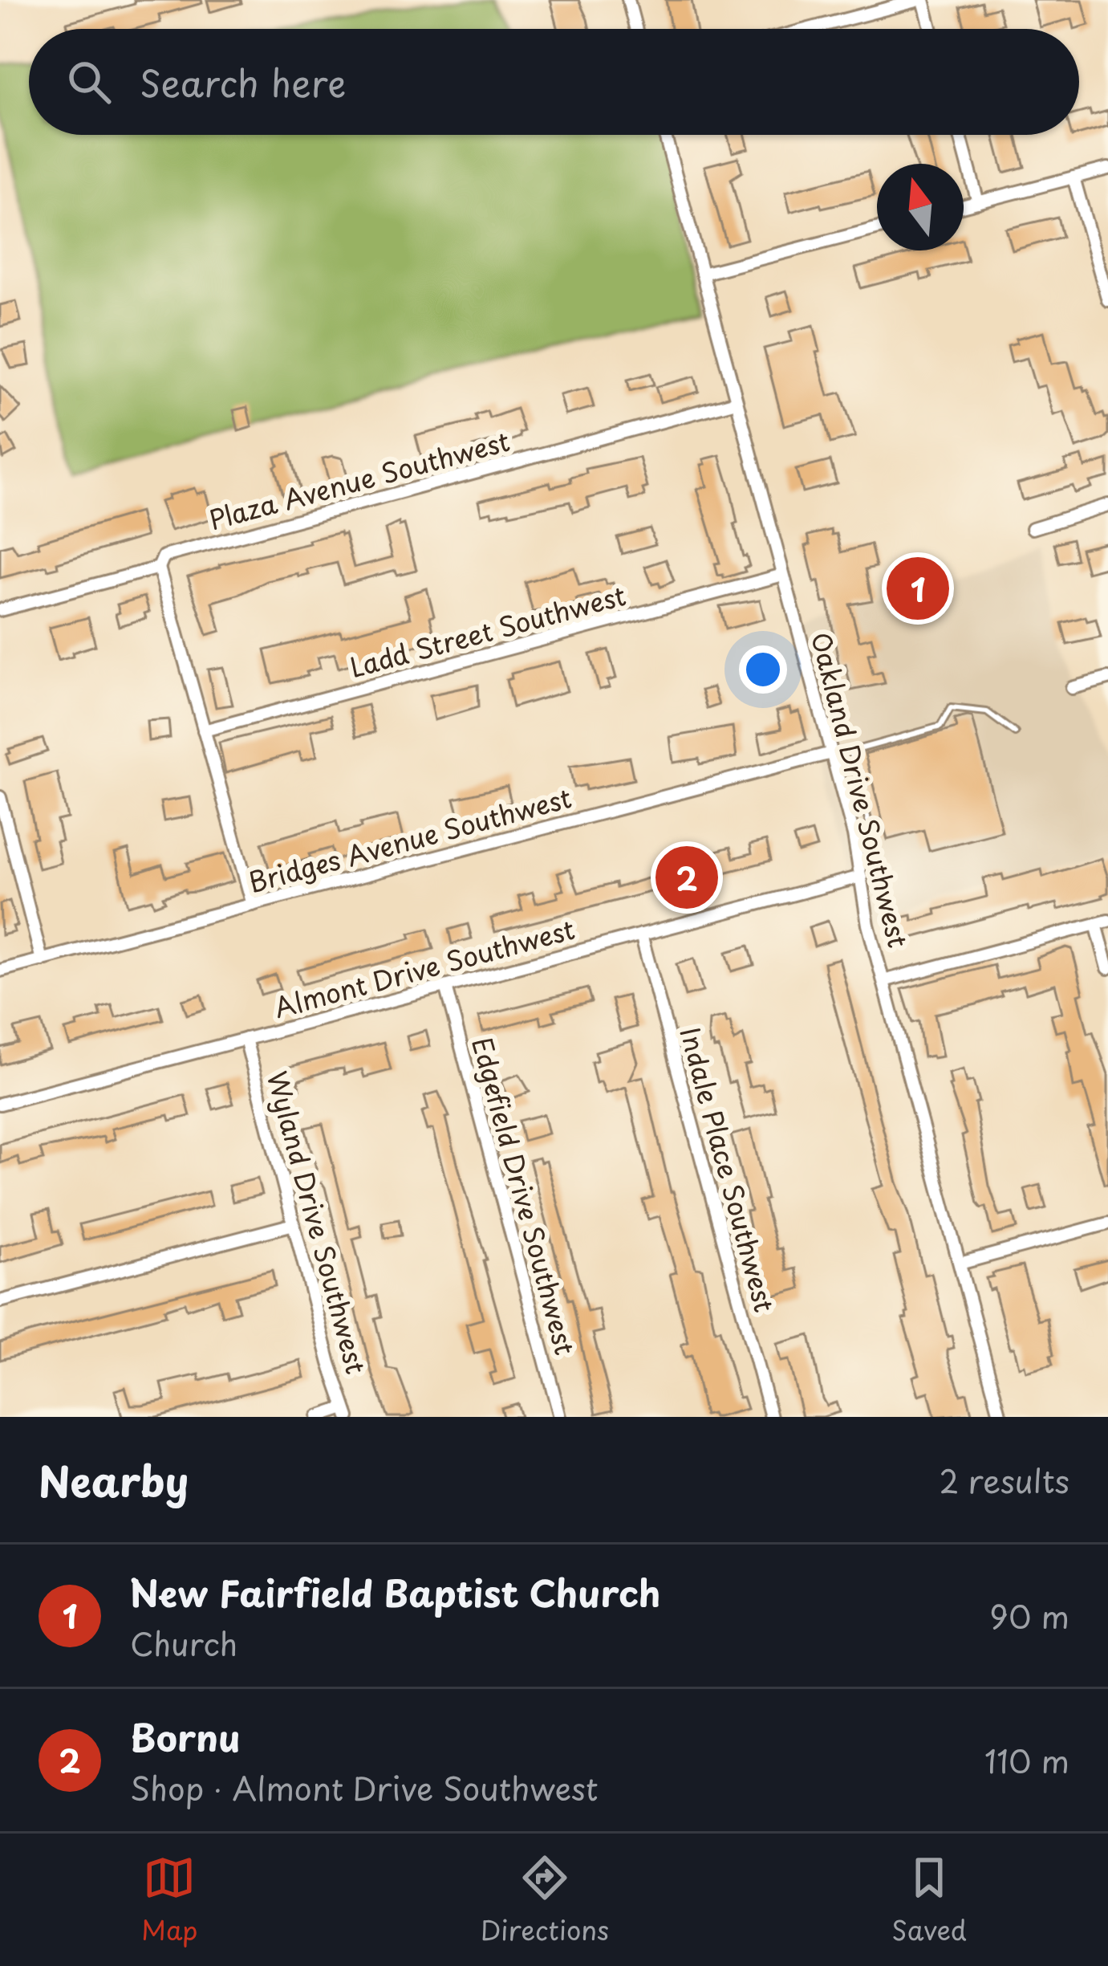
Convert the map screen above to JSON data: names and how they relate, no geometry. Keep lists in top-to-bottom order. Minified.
{"streets":{"street":["Plaza Avenue Southwest","Ladd Street Southwest","Oakland Drive Southwest","Bridges Avenue Southwest","Almont Drive Southwest","Indale Place Southwest","Edgefield Drive Southwest","Wyland Drive Southwest"]},"crossings":[["Plaza Avenue Southwest","Oakland Drive Southwest"],["Ladd Street Southwest","Oakland Drive Southwest"],["Oakland Drive Southwest","Bridges Avenue Southwest"],["Oakland Drive Southwest","Almont Drive Southwest"],["Almont Drive Southwest","Indale Place Southwest"],["Almont Drive Southwest","Edgefield Drive Southwest"],["Almont Drive Southwest","Wyland Drive Southwest"]],"north":"top","page":{"search":"Search here","pins":["1","2"],"heading":["Nearby","2 results"],"list":[{"mark":"1","name":"New Fairfield Baptist Church","note":"Church","value":"90 m"},{"mark":"2","name":"Bornu","note":"Shop · Almont Drive Southwest","value":"110 m"}],"nav":["Map","Directions","Saved"]}}
